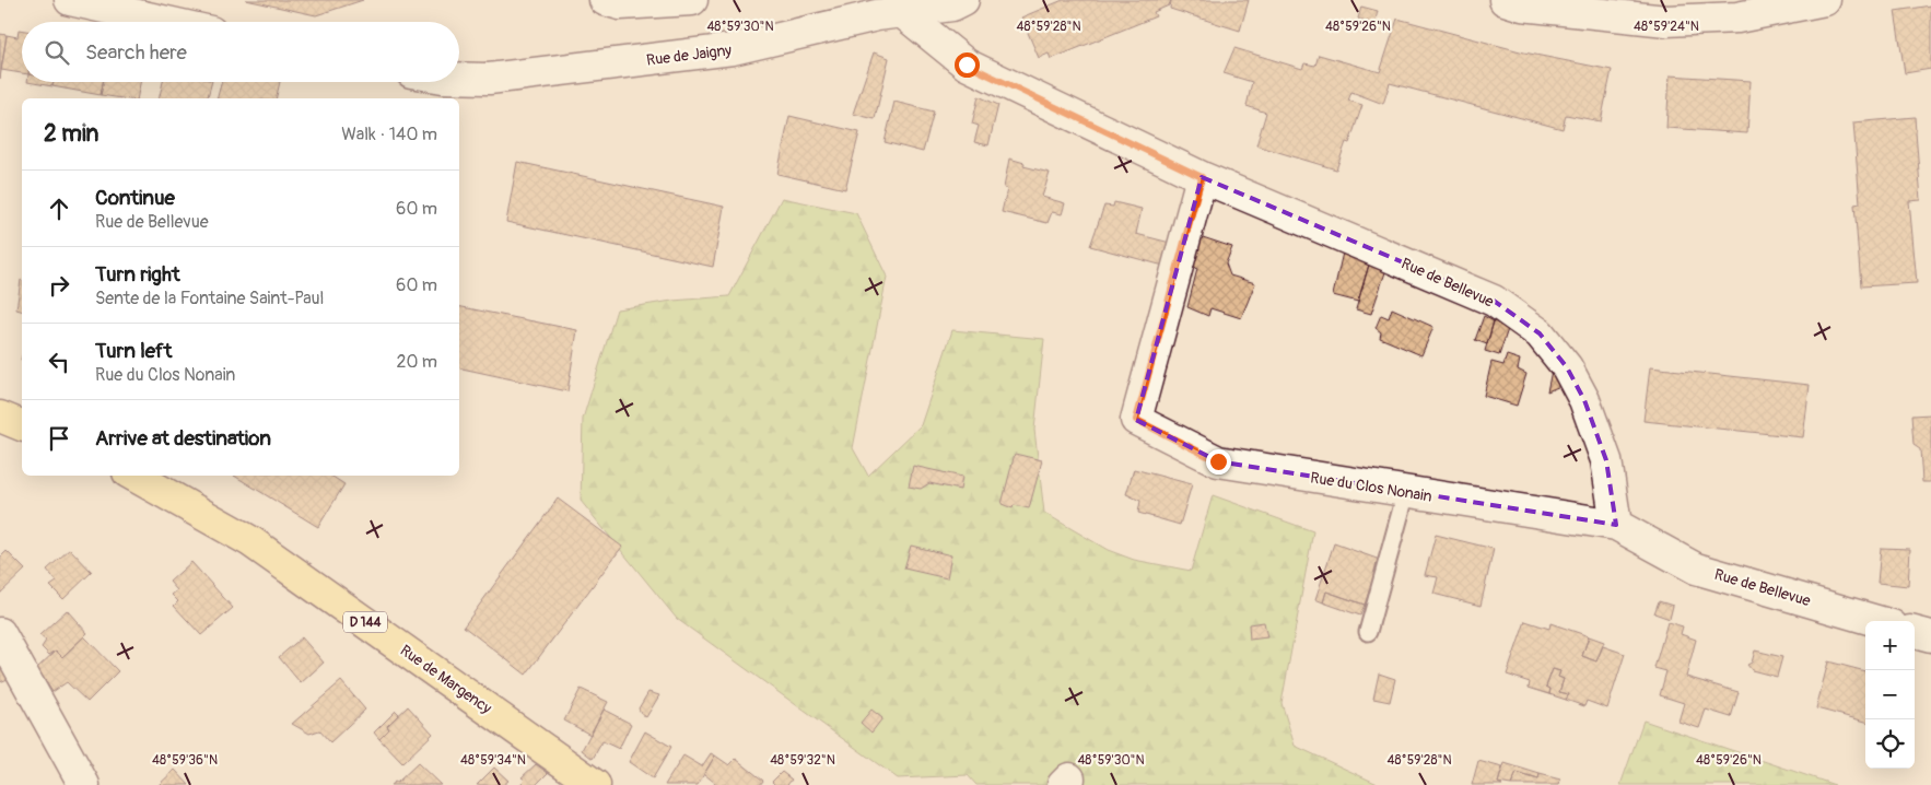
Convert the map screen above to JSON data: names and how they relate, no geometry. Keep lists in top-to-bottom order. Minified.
{"streets":{"main road":["D 144","Rue de Margency"],"street":["Rue de Jaigny","Rue de Bellevue","Rue du Clos Nonain"]},"crossings":[["Rue de Jaigny","Rue de Bellevue"],["Rue de Bellevue","Rue du Clos Nonain"]],"page":{"search":"Search here","heading":["2 min","Walk · 140 m"],"list":[["Continue","Rue de Bellevue","60 m"],["Turn right","Sente de la Fontaine Saint-Paul","60 m"],["Turn left","Rue du Clos Nonain","20 m"],"Arrive at destination"],"map_buttons":["+","−"]},"coordinates":["48°59'30\"N","48°59'28\"N","48°59'26\"N","48°59'24\"N","48°59'36\"N","48°59'34\"N","48°59'32\"N"]}
